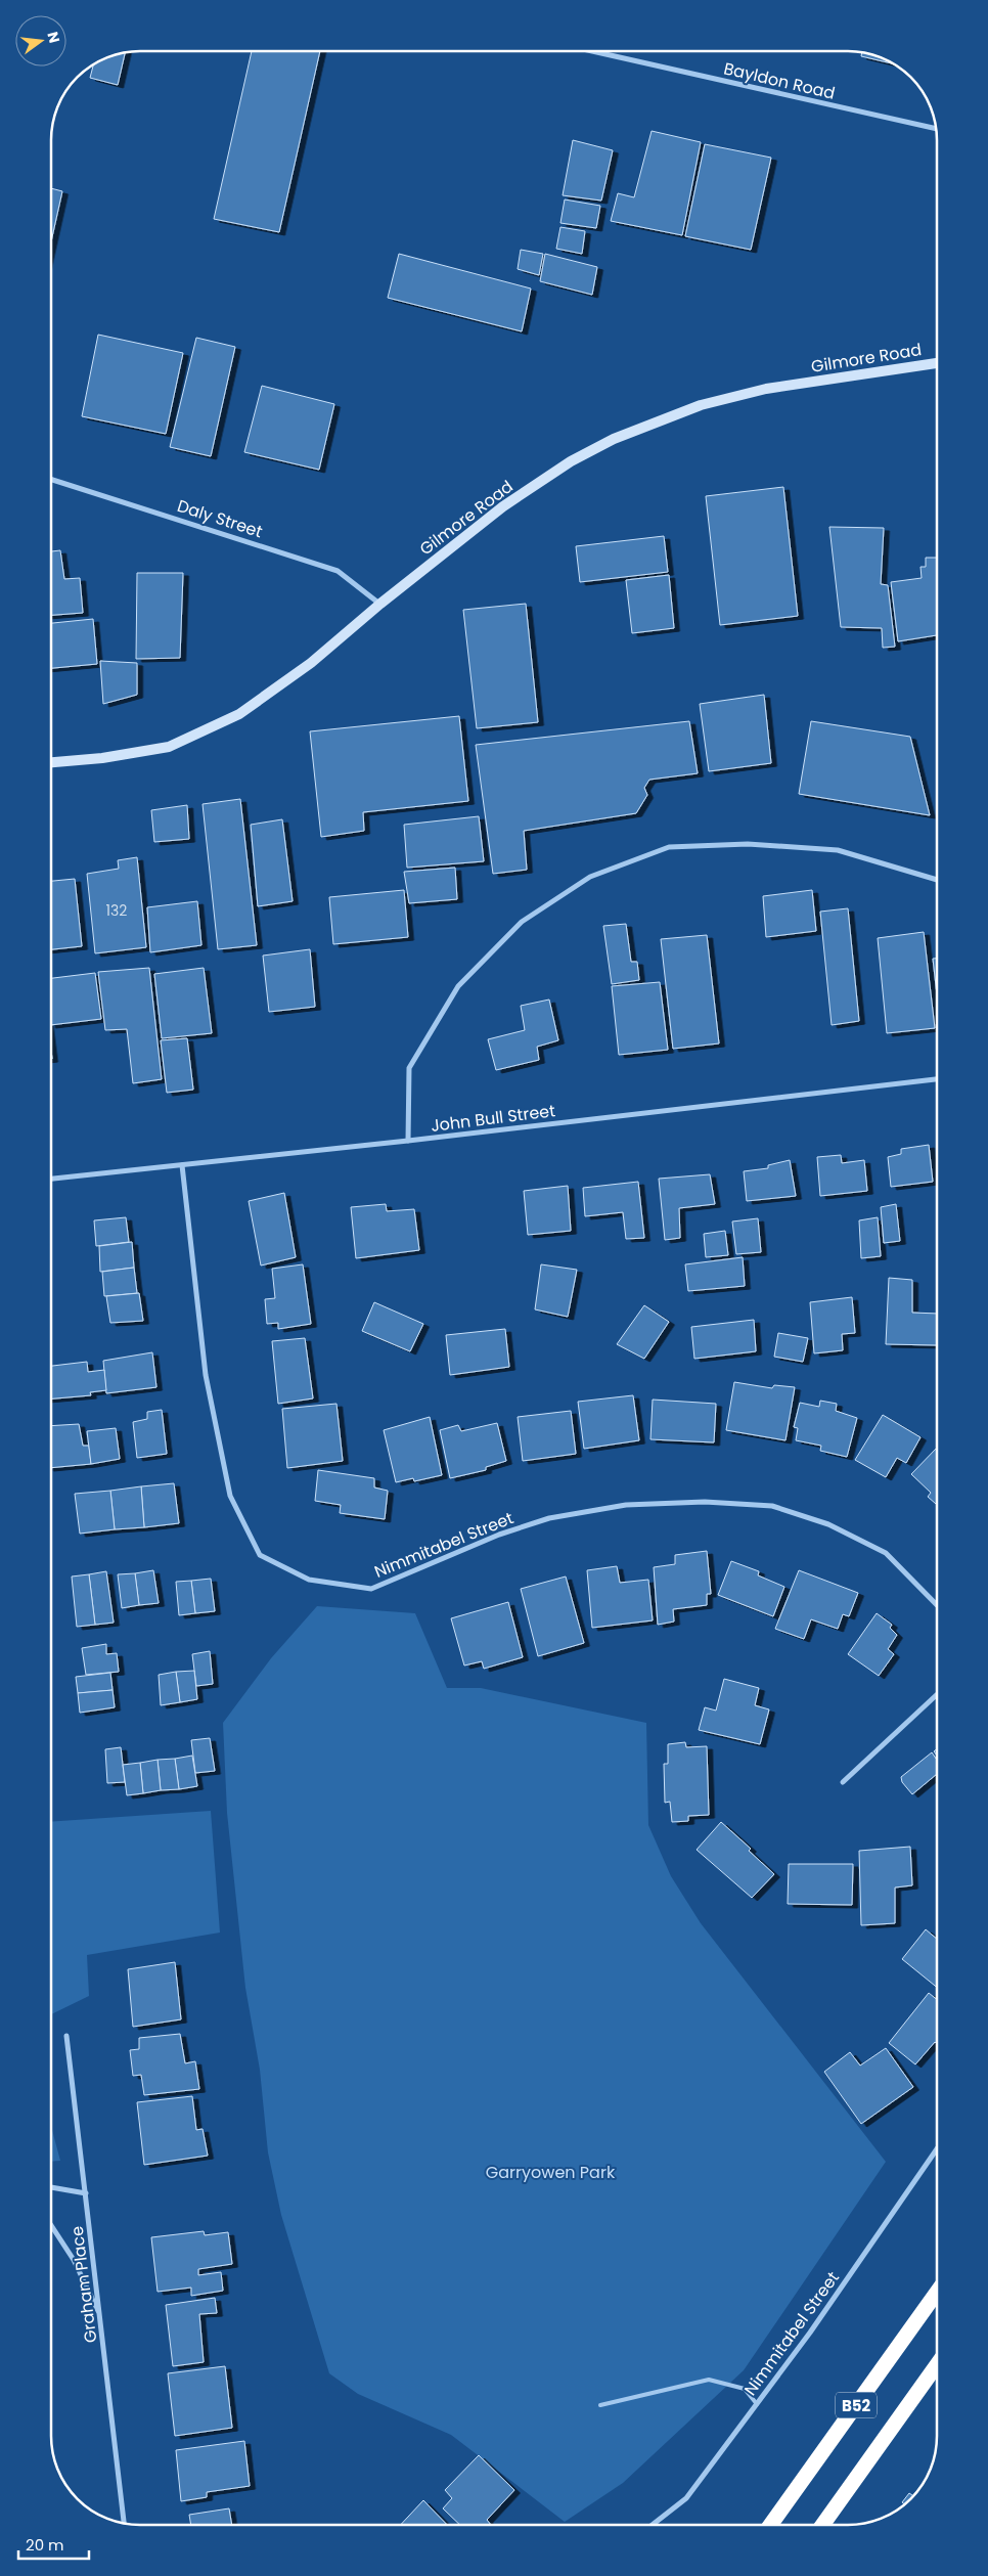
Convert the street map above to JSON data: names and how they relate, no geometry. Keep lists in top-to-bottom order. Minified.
{"streets":{"highway":["B52"],"street":["Bayldon Road","Gilmore Road","Daly Street","John Bull Street","Nimmitabel Street","Graham Place"]},"crossings":[["Gilmore Road","Daly Street"],["John Bull Street","Nimmitabel Street"]],"parks":["Garryowen Park"],"house_numbers":["132"],"scale_bar":"20 m","north":"right"}
